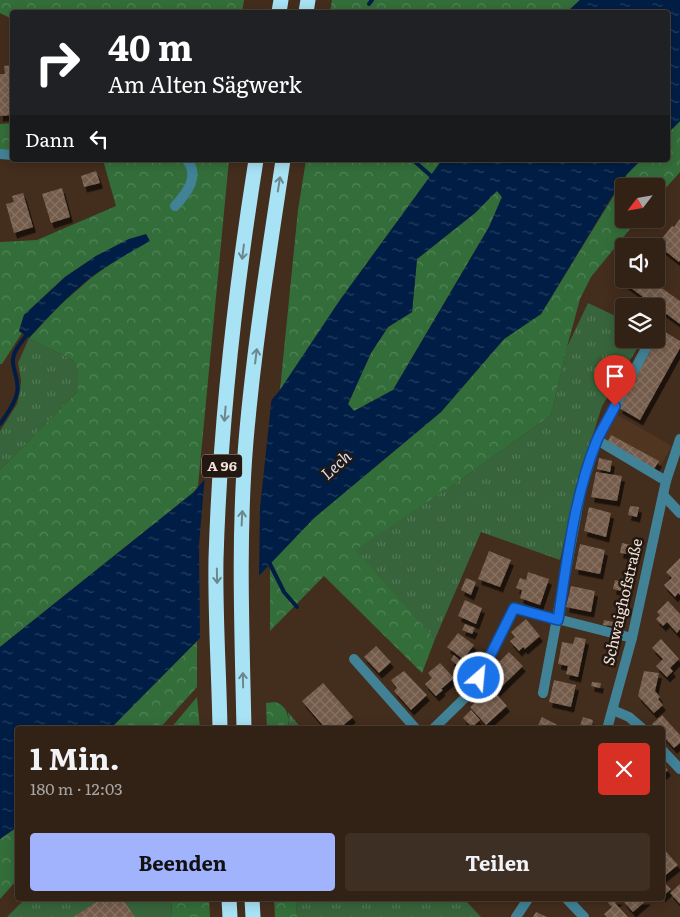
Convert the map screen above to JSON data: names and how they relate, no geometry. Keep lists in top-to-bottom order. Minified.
{"streets":{"highway":["A 96"],"street":["Schwaighofstraße"]},"water":["Lech"],"north":"bottom left","page":{"turn":["40 m","Am Alten Sägwerk"],"then":"Dann","heading":["1 Min.","180 m · 12:03"],"buttons":["Beenden","Teilen"]}}
